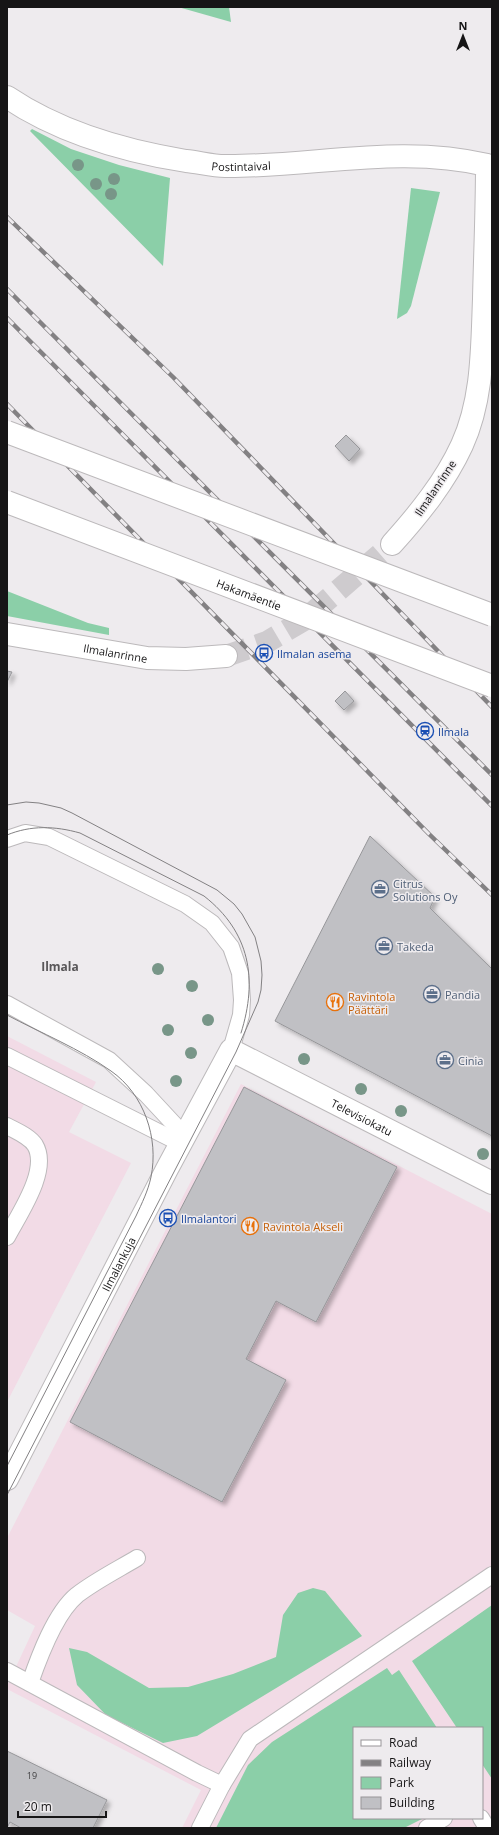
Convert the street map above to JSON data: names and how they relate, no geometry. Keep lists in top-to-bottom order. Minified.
{"streets":{"street":["Postintaival","Ilmalanrinne","Hakamäentie","Televisiokatu","Ilmalankuja"]},"crossings":[["Postintaival","Ilmalanrinne"],["Televisiokatu","Ilmalankuja"]],"districts":["Ilmala"],"places":{"bus stop":["Ilmalan asema","Ilmalantori"],"station":["Ilmala"],"office":["Citrus Solutions Oy","Takeda","Pandia","Cinia"],"restaurant":["Ravintola Päättäri","Ravintola Akseli"]},"house_numbers":["19"],"legend":["Road","Railway","Park","Building"],"scale_bar":"20 m","north":"top"}
